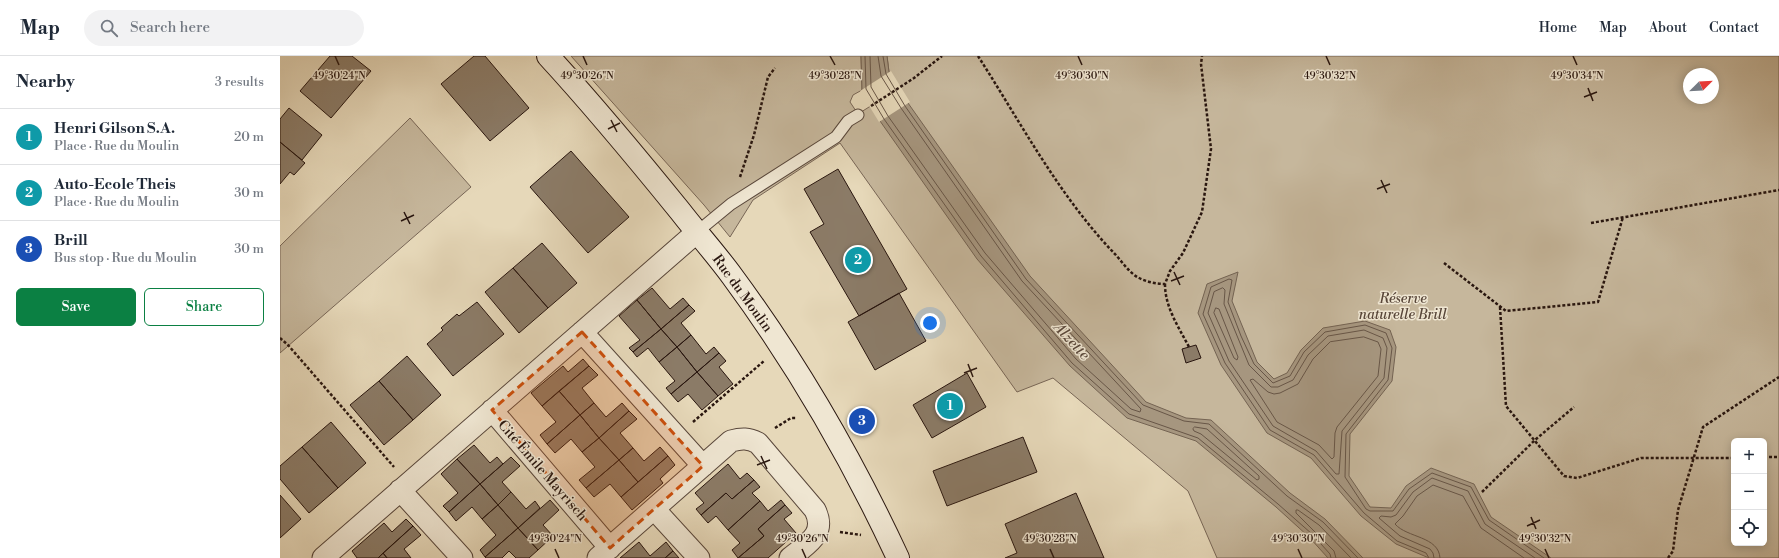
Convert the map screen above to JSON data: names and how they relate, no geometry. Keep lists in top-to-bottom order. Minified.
{"streets":{"main road":["Rue du Moulin"],"street":["Cité Émile Mayrisch"]},"crossings":[["Rue du Moulin","Cité Émile Mayrisch"]],"water":["Alzette"],"parks":["Réserve naturelle Brill"],"north":"top right","page":{"header":"Map","search":"Search here","nav":["Home","Map","About","Contact"],"heading":["Nearby","3 results"],"list":[{"mark":"1","name":"Henri Gilson S.A.","note":"Place · Rue du Moulin","value":"20 m"},{"mark":"2","name":"Auto-Ecole Theis","note":"Place · Rue du Moulin","value":"30 m"},{"mark":"3","name":"Brill","note":"Bus stop · Rue du Moulin","value":"30 m"}],"pins":["2","1","3"],"buttons":["Save","Share"],"map_buttons":["+","−"]},"coordinates":["49°30'24\"N","49°30'26\"N","49°30'28\"N","49°30'30\"N","49°30'32\"N","49°30'34\"N"]}
